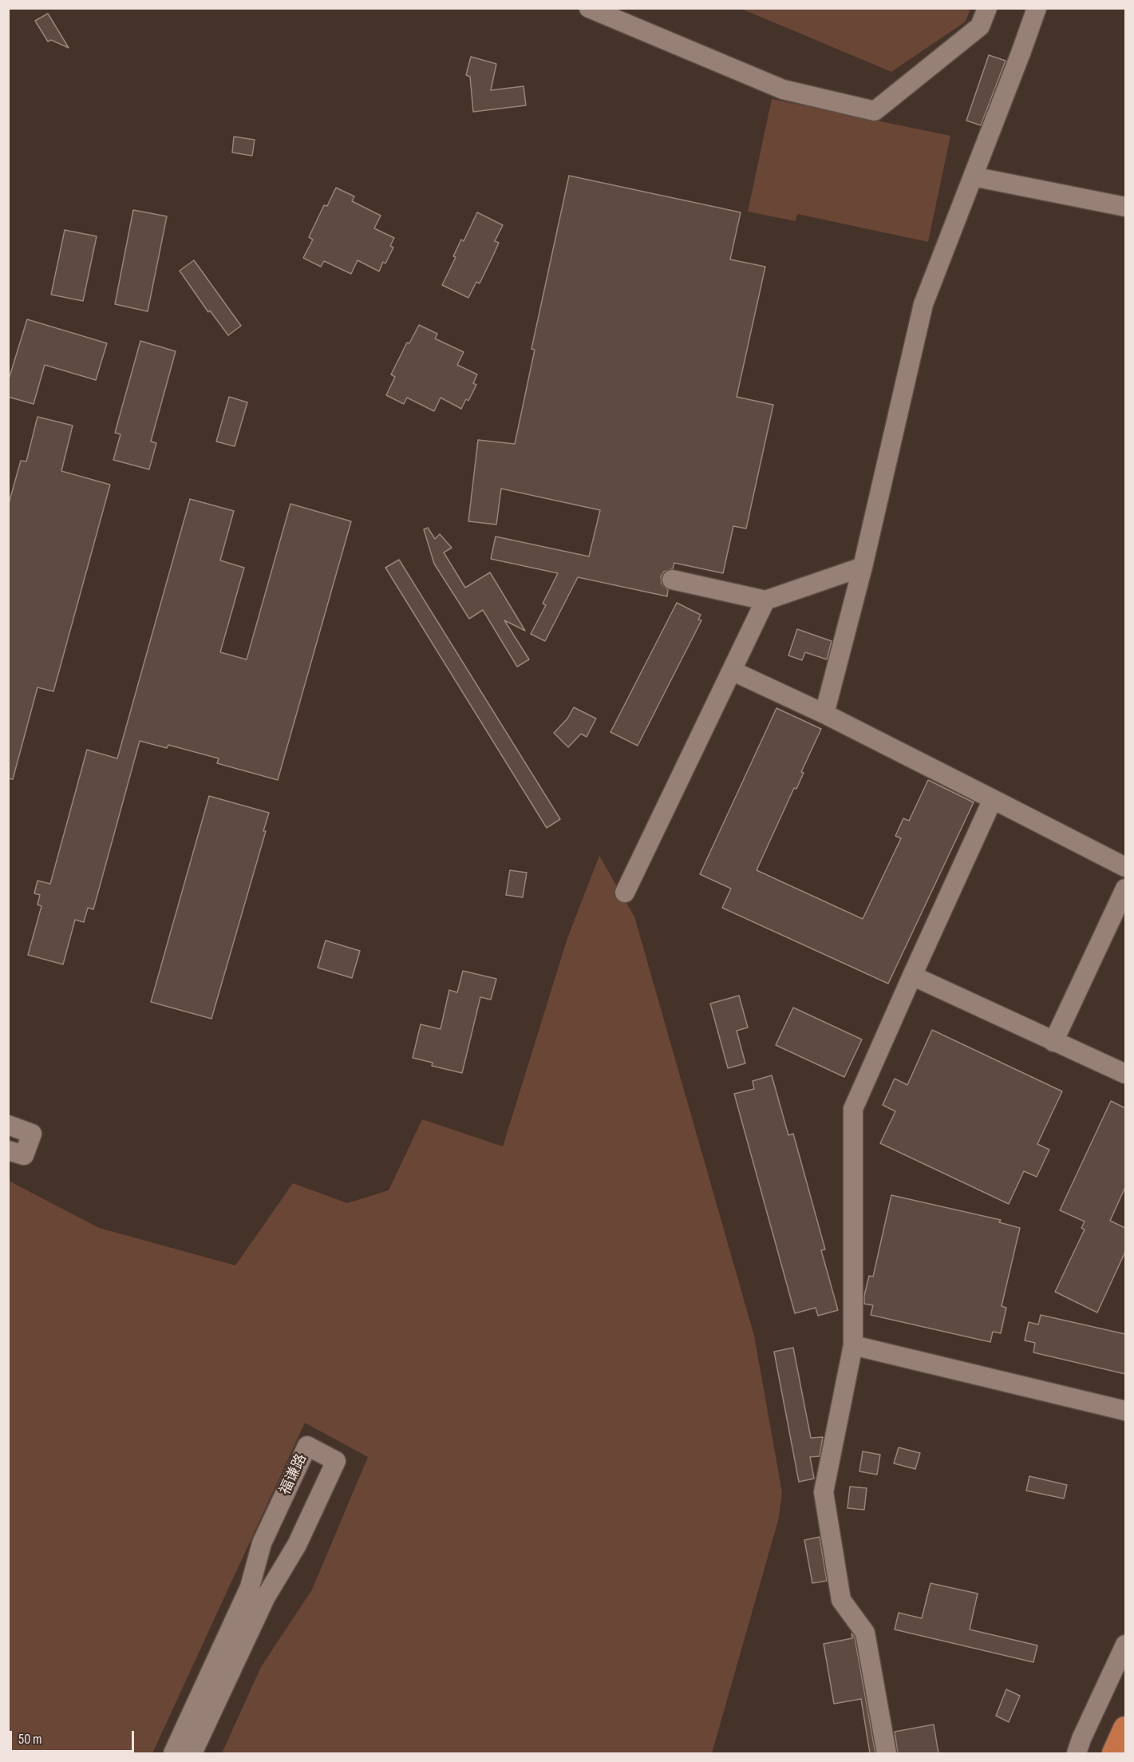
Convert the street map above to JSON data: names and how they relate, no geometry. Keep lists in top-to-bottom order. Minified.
{"streets":{"street":["福谦路"]},"scale_bar":"50 m"}
